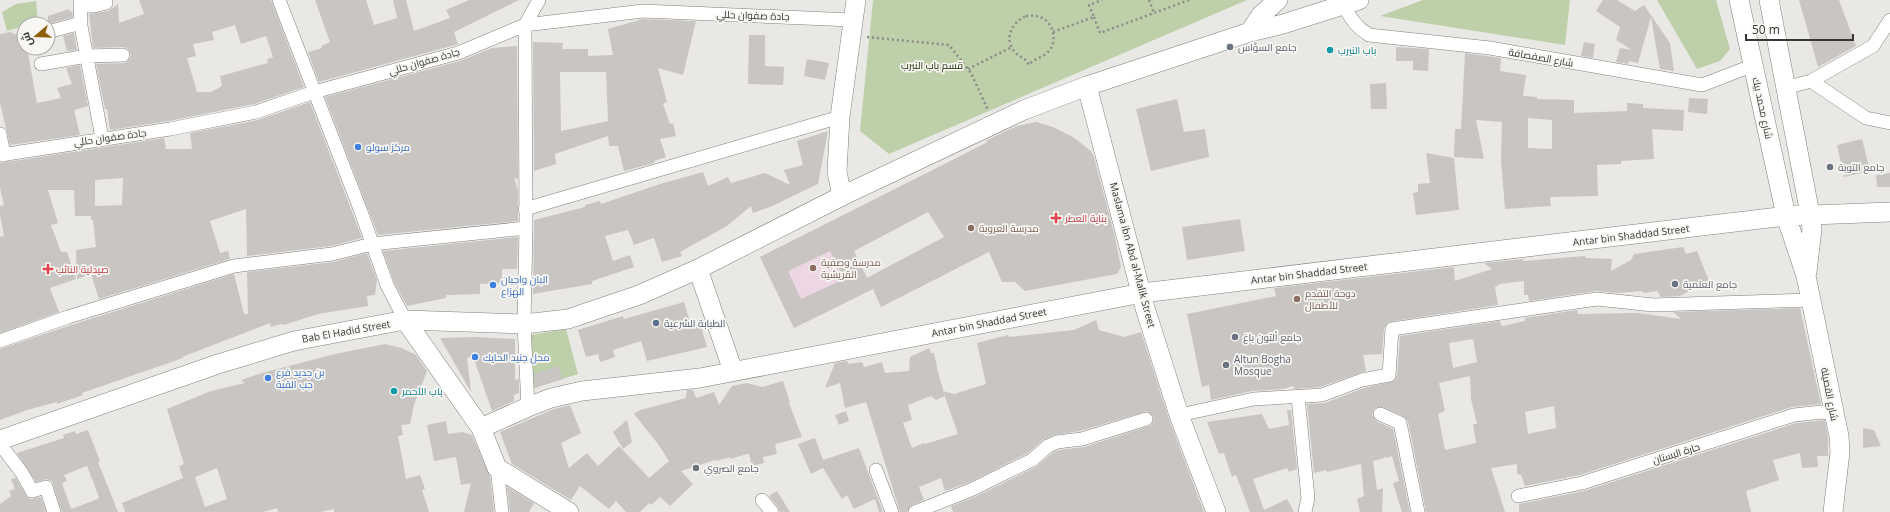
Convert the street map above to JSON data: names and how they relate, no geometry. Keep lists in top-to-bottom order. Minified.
{"streets":{"main road":["شارع محمد بيك","Antar bin Shaddad Street","Maslama ibn Abd al-Malik Street","Bab El Hadid Street","شارع القصيلة"],"street":["جادة صفوان حللي","شارع الصفصافة","حارة البستان"]},"crossings":[["شارع الصفصافة","شارع محمد بيك"],["شارع الصفصافة","Bab El Hadid Street"],["شارع محمد بيك","Antar bin Shaddad Street"],["شارع محمد بيك","شارع القصيلة"],["Antar bin Shaddad Street","Maslama ibn Abd al-Malik Street"],["Antar bin Shaddad Street","شارع القصيلة"],["Maslama ibn Abd al-Malik Street","Bab El Hadid Street"],["شارع القصيلة","حارة البستان"]],"parks":["قسم باب النيرب"],"places":{"other":["جامع السوَّاس","باب النيرب","مركز سولو","جامع التوبة","مدرسة العروبة","مدرسة وصفية القريشية","جامع العلمية","البان واجبان الهزاع","دوحة التقدم للأطفال","الطبابة الشرعية","جامع ألتون باغ","محل جنيد الحايك","Altun Bogha Mosque","بن جديد فرع جب القبة","باب الأحمر","جامع الصروي"],"health":["بناية العطر","صيدلية النائب"]},"scale_bar":"50 m","north":"left"}
